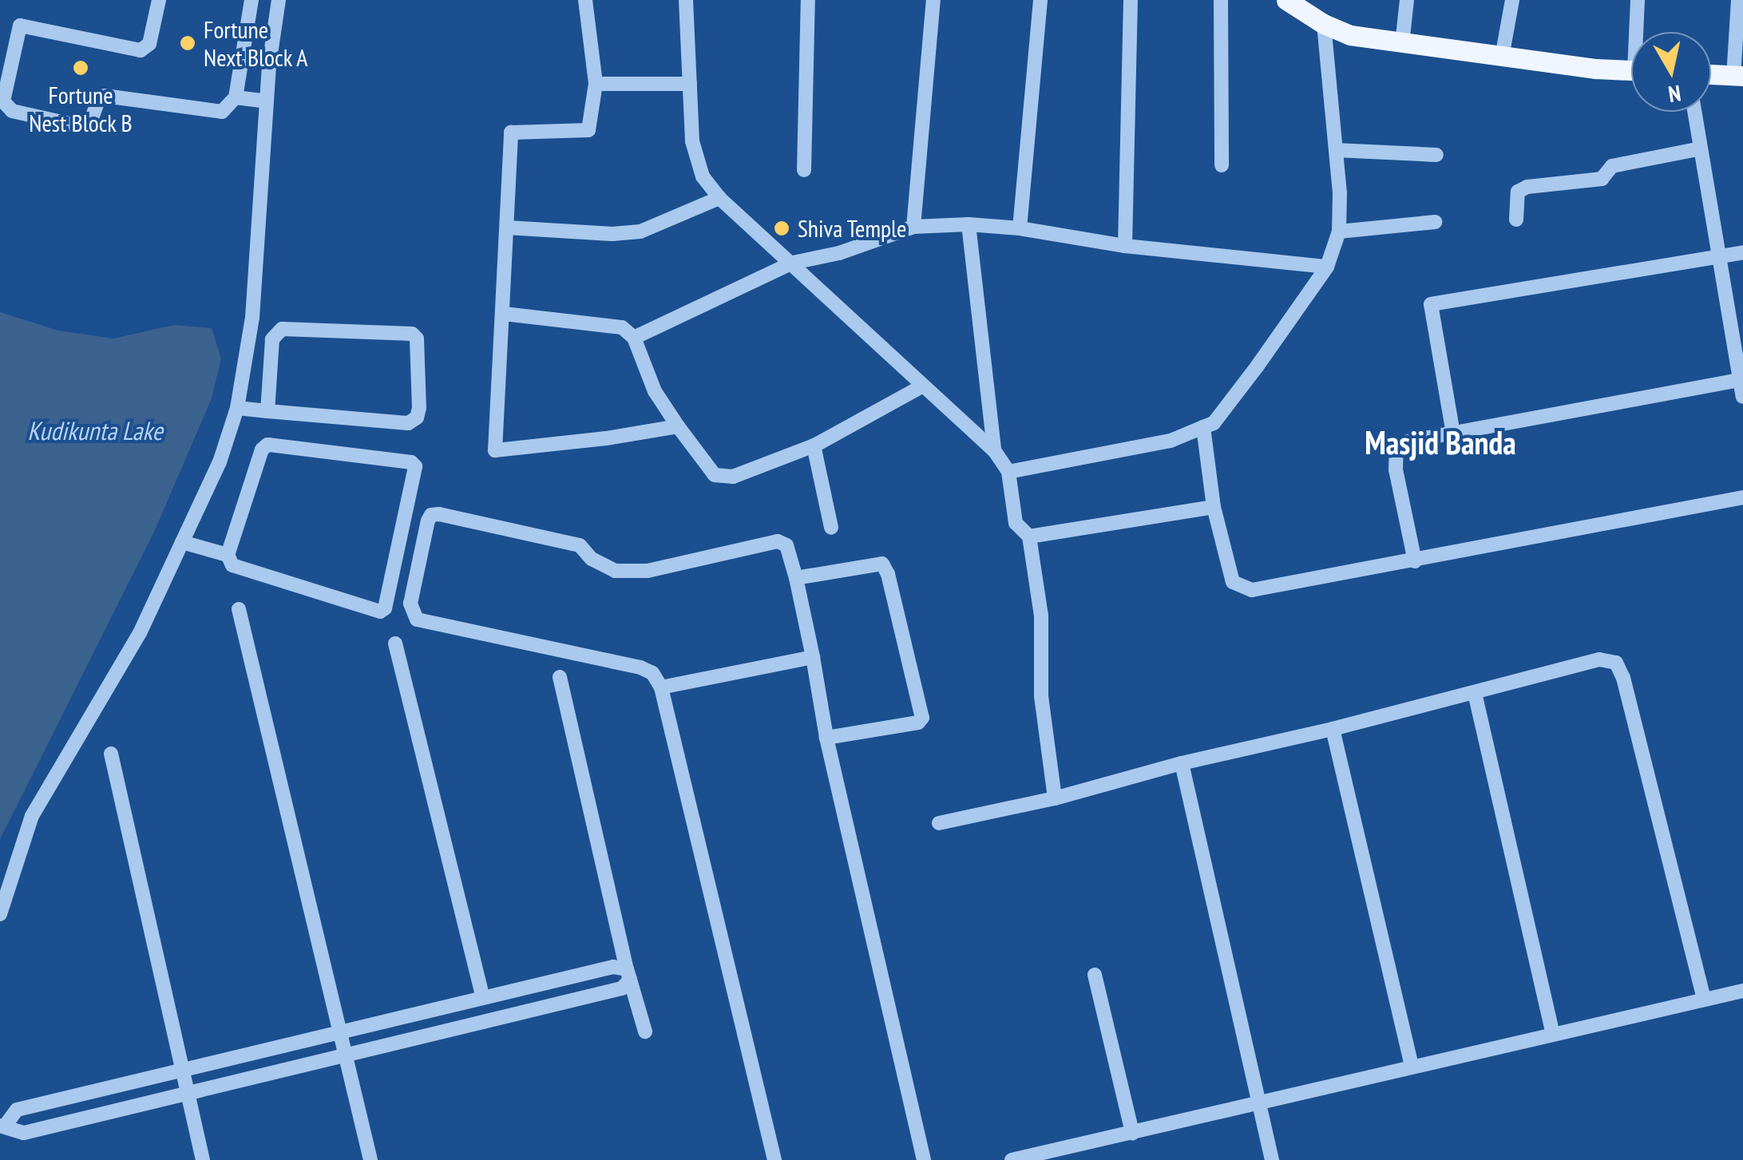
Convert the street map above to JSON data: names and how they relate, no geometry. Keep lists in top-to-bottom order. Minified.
{"districts":["Masjid Banda"],"water":["Kudikunta Lake"],"places":["Fortune Next Block A","Fortune Nest Block B","Shiva Temple"],"north":"bottom"}
